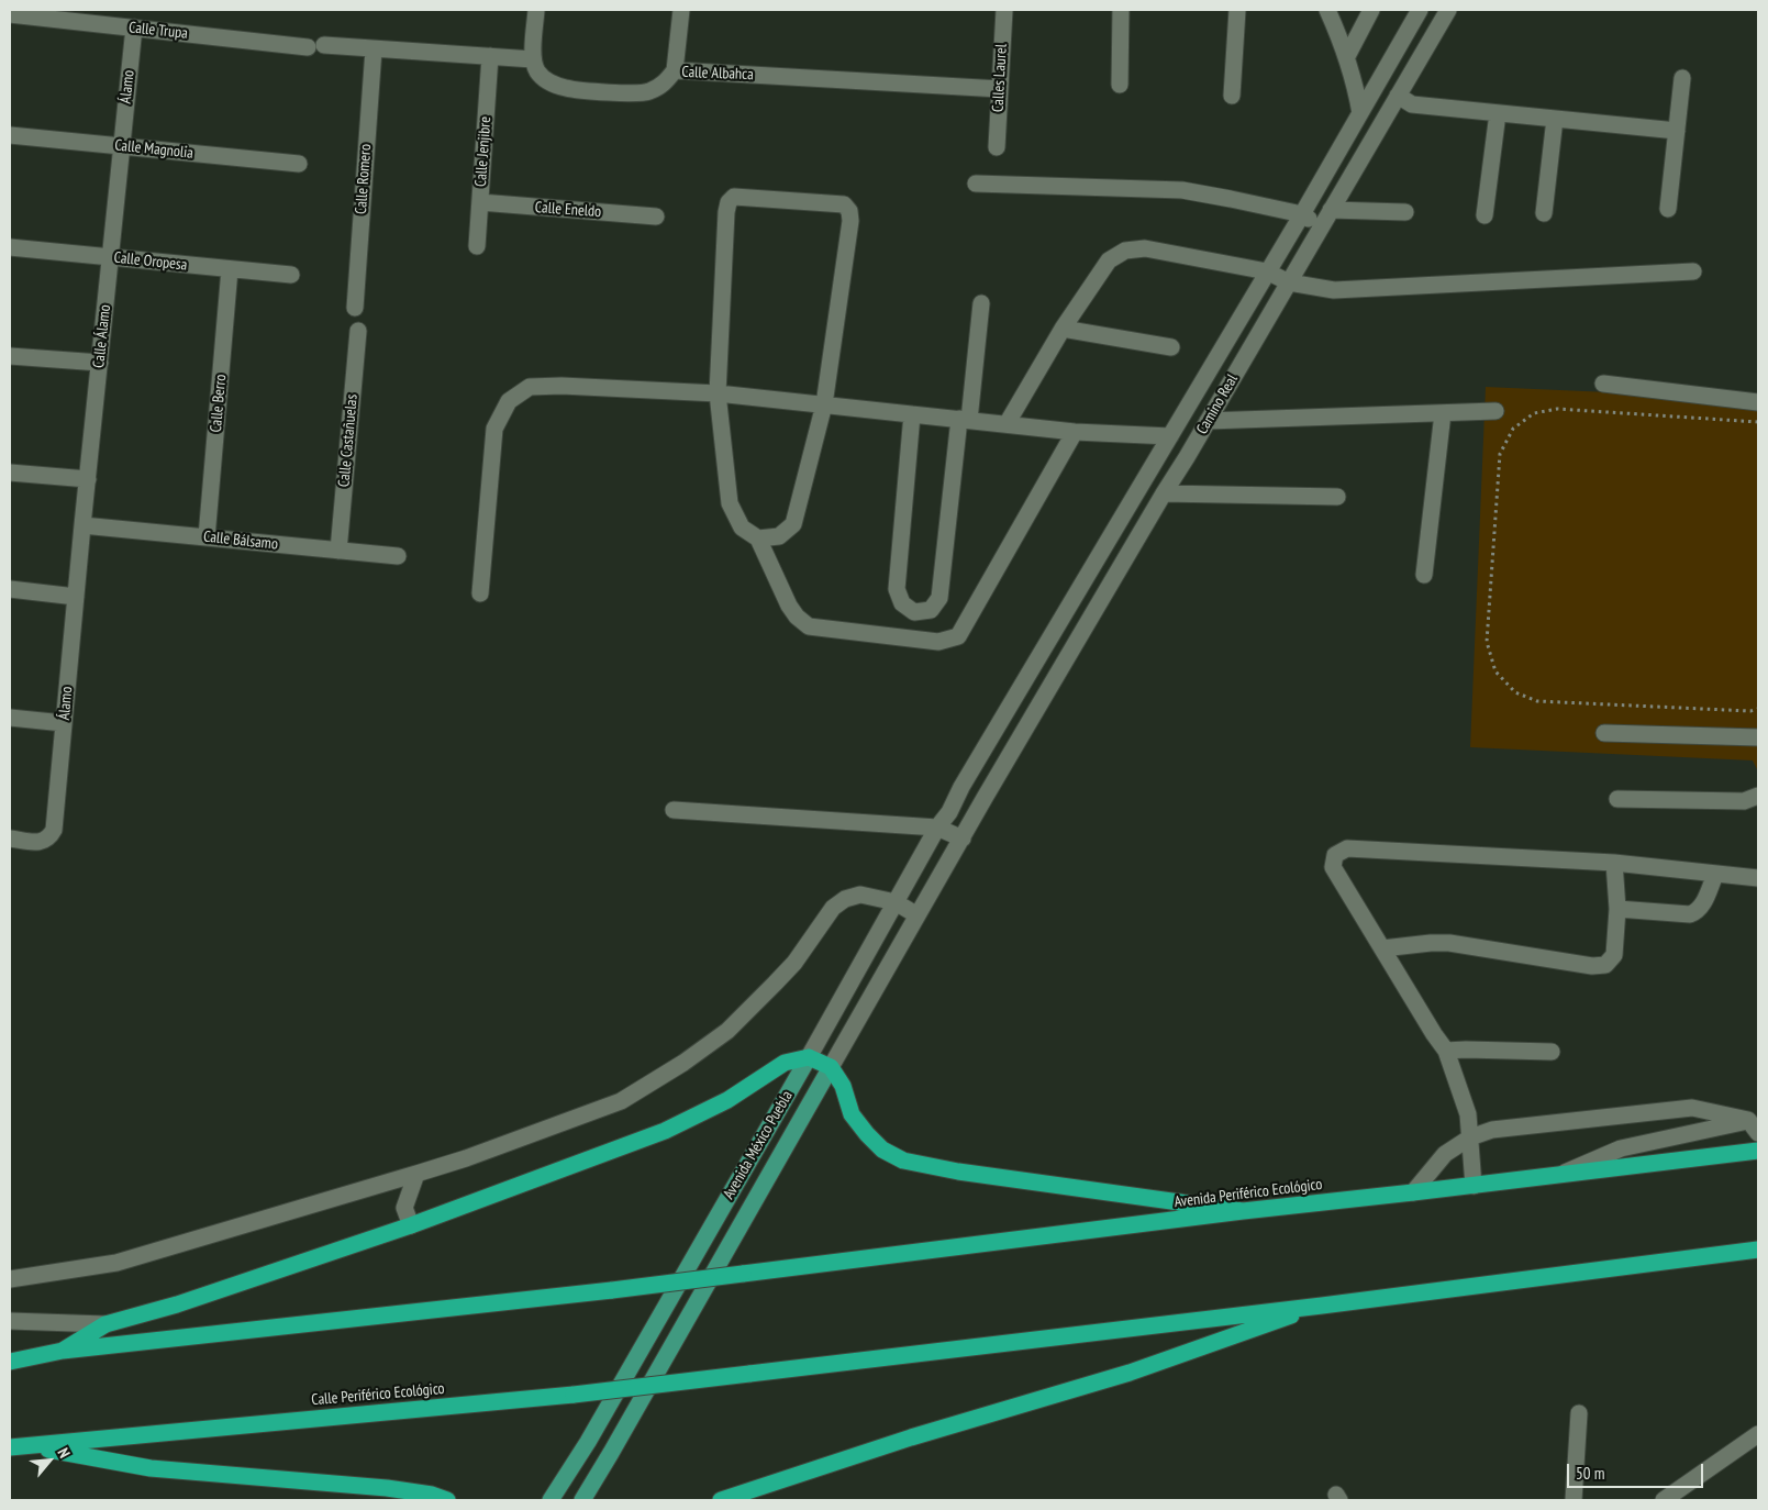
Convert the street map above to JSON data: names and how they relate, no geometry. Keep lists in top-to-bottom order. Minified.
{"streets":{"highway":["Avenida Periférico Ecológico","Calle Periférico Ecológico"],"main road":["Avenida México Puebla"],"street":["Calle Trupa","Calle Albahca","Calles Laurel","Álamo","Calle Magnolia","Calle Jenjibre","Calle Romero","Calle Eneldo","Calle Oropesa","Calle Álamo","Calle Berro","Camino Real","Calle Castañuelas","Calle Bálsamo"]},"crossings":[["Calle Trupa","Álamo"],["Calle Albahca","Calles Laurel"],["Álamo","Calle Magnolia"],["Álamo","Calle Álamo"],["Álamo","Calle Bálsamo"],["Calle Magnolia","Calle Álamo"],["Calle Jenjibre","Calle Eneldo"],["Calle Oropesa","Calle Álamo"],["Calle Oropesa","Calle Berro"],["Calle Álamo","Calle Bálsamo"],["Calle Berro","Calle Bálsamo"],["Camino Real","Avenida México Puebla"],["Calle Castañuelas","Calle Bálsamo"]],"scale_bar":"50 m","north":"top right"}
